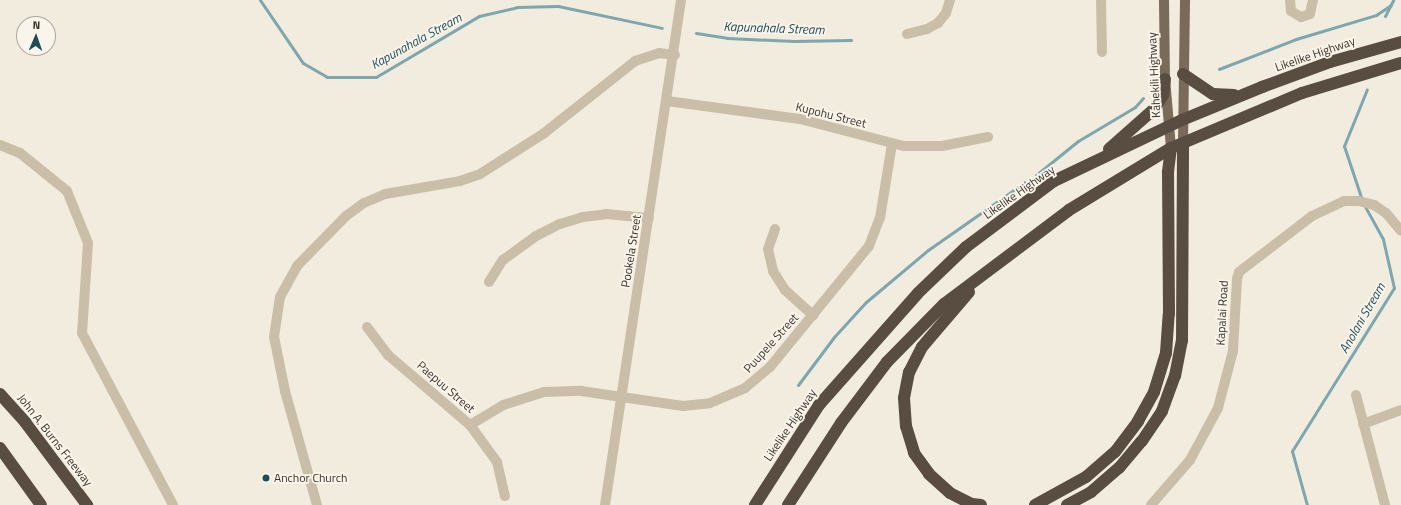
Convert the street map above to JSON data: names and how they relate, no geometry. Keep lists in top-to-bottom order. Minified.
{"streets":{"highway":["Likelike Highway","John A. Burns Freeway"],"main road":["Kahekili Highway"],"street":["Kupohu Street","Pookela Street","Kapalai Road","Puupele Street","Paepuu Street"]},"crossings":[["Likelike Highway","Kahekili Highway"],["Kupohu Street","Pookela Street"],["Kupohu Street","Puupele Street"],["Pookela Street","Puupele Street"],["Puupele Street","Paepuu Street"]],"water":["Kapunahala Stream","Anolani Stream"],"places":["Anchor Church"],"north":"top"}
